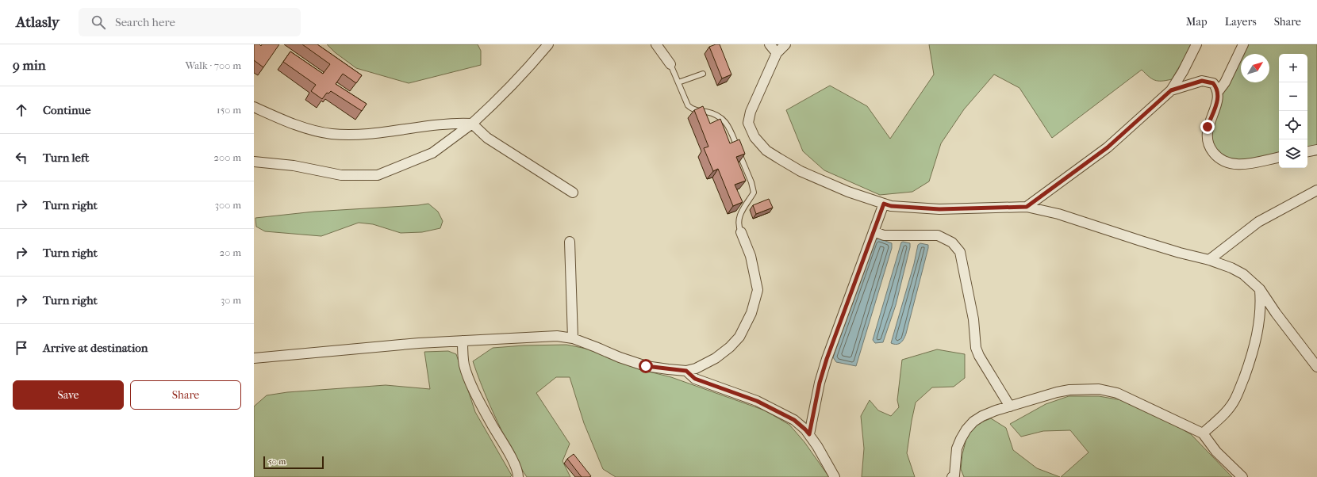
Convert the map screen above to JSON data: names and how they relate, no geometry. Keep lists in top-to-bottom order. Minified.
{"scale_bar":"50 m","north":"top right","page":{"header":"Atlasly","search":"Search here","nav":["Map","Layers","Share"],"heading":["9 min","Walk · 700 m"],"map_buttons":["+","−"],"list":[["Continue","150 m"],["Turn left","200 m"],["Turn right","300 m"],["Turn right","20 m"],["Turn right","30 m"],"Arrive at destination"],"buttons":["Save","Share"],"scale":"50 m"}}
